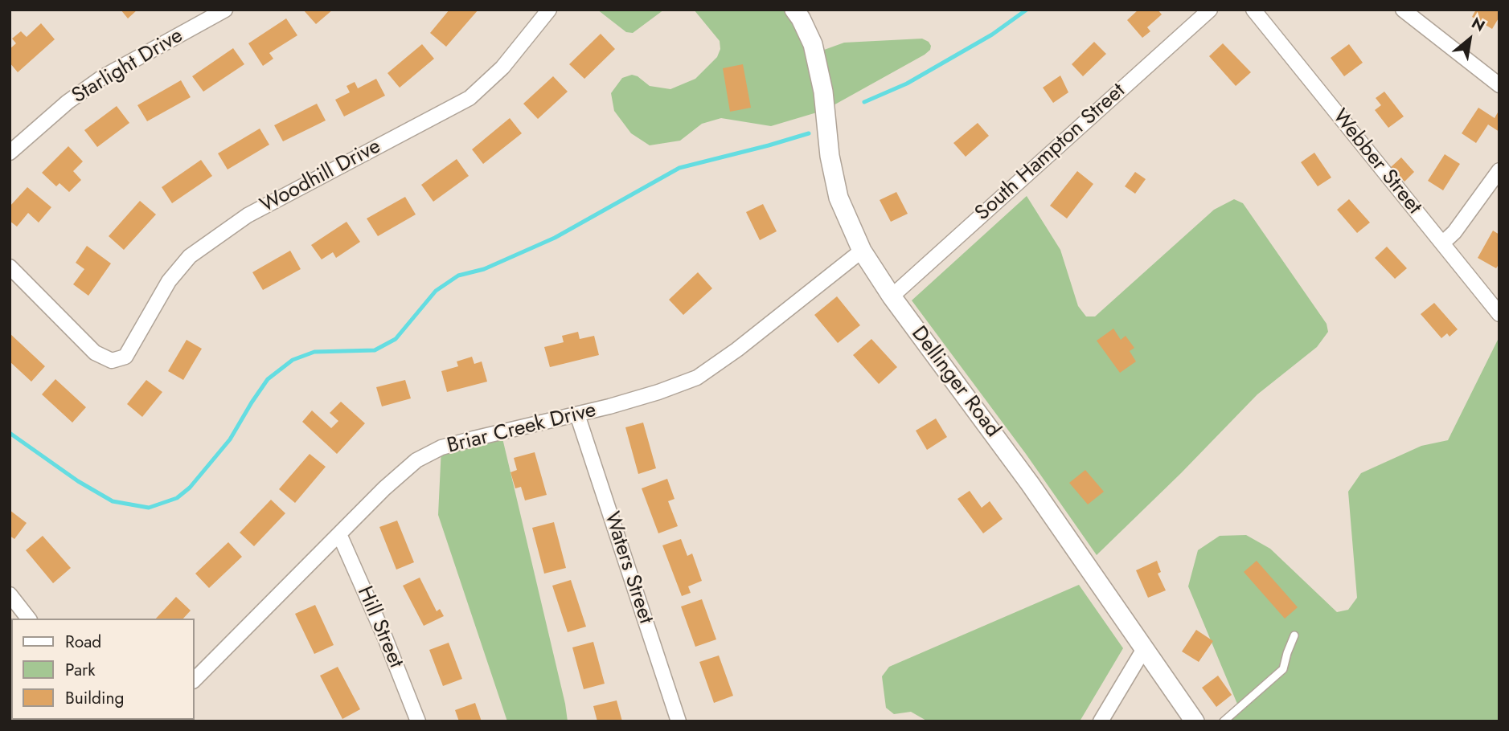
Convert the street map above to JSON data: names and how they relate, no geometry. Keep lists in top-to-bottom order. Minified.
{"streets":{"street":["Starlight Drive","South Hampton Street","Webber Street","Woodhill Drive","Dellinger Road","Briar Creek Drive","Waters Street","Hill Street"]},"crossings":[["South Hampton Street","Dellinger Road"],["Dellinger Road","Briar Creek Drive"],["Briar Creek Drive","Waters Street"],["Briar Creek Drive","Hill Street"]],"legend":["Road","Park","Building"],"north":"top right"}
